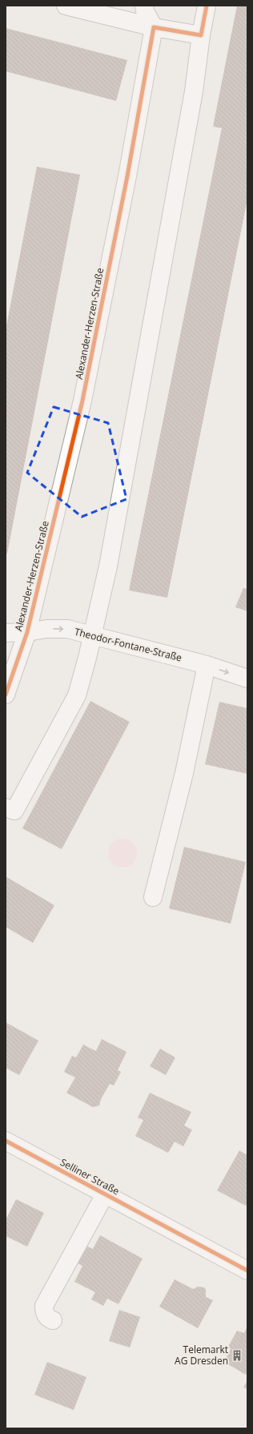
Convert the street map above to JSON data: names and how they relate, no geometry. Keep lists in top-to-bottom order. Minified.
{"streets":{"street":["Alexander-Herzen-Straße","Theodor-Fontane-Straße","Selliner Straße"]},"crossings":[["Alexander-Herzen-Straße","Theodor-Fontane-Straße"]],"one_way":["Theodor-Fontane-Straße"],"places":{"building":["Telemarkt AG Dresden"]}}
